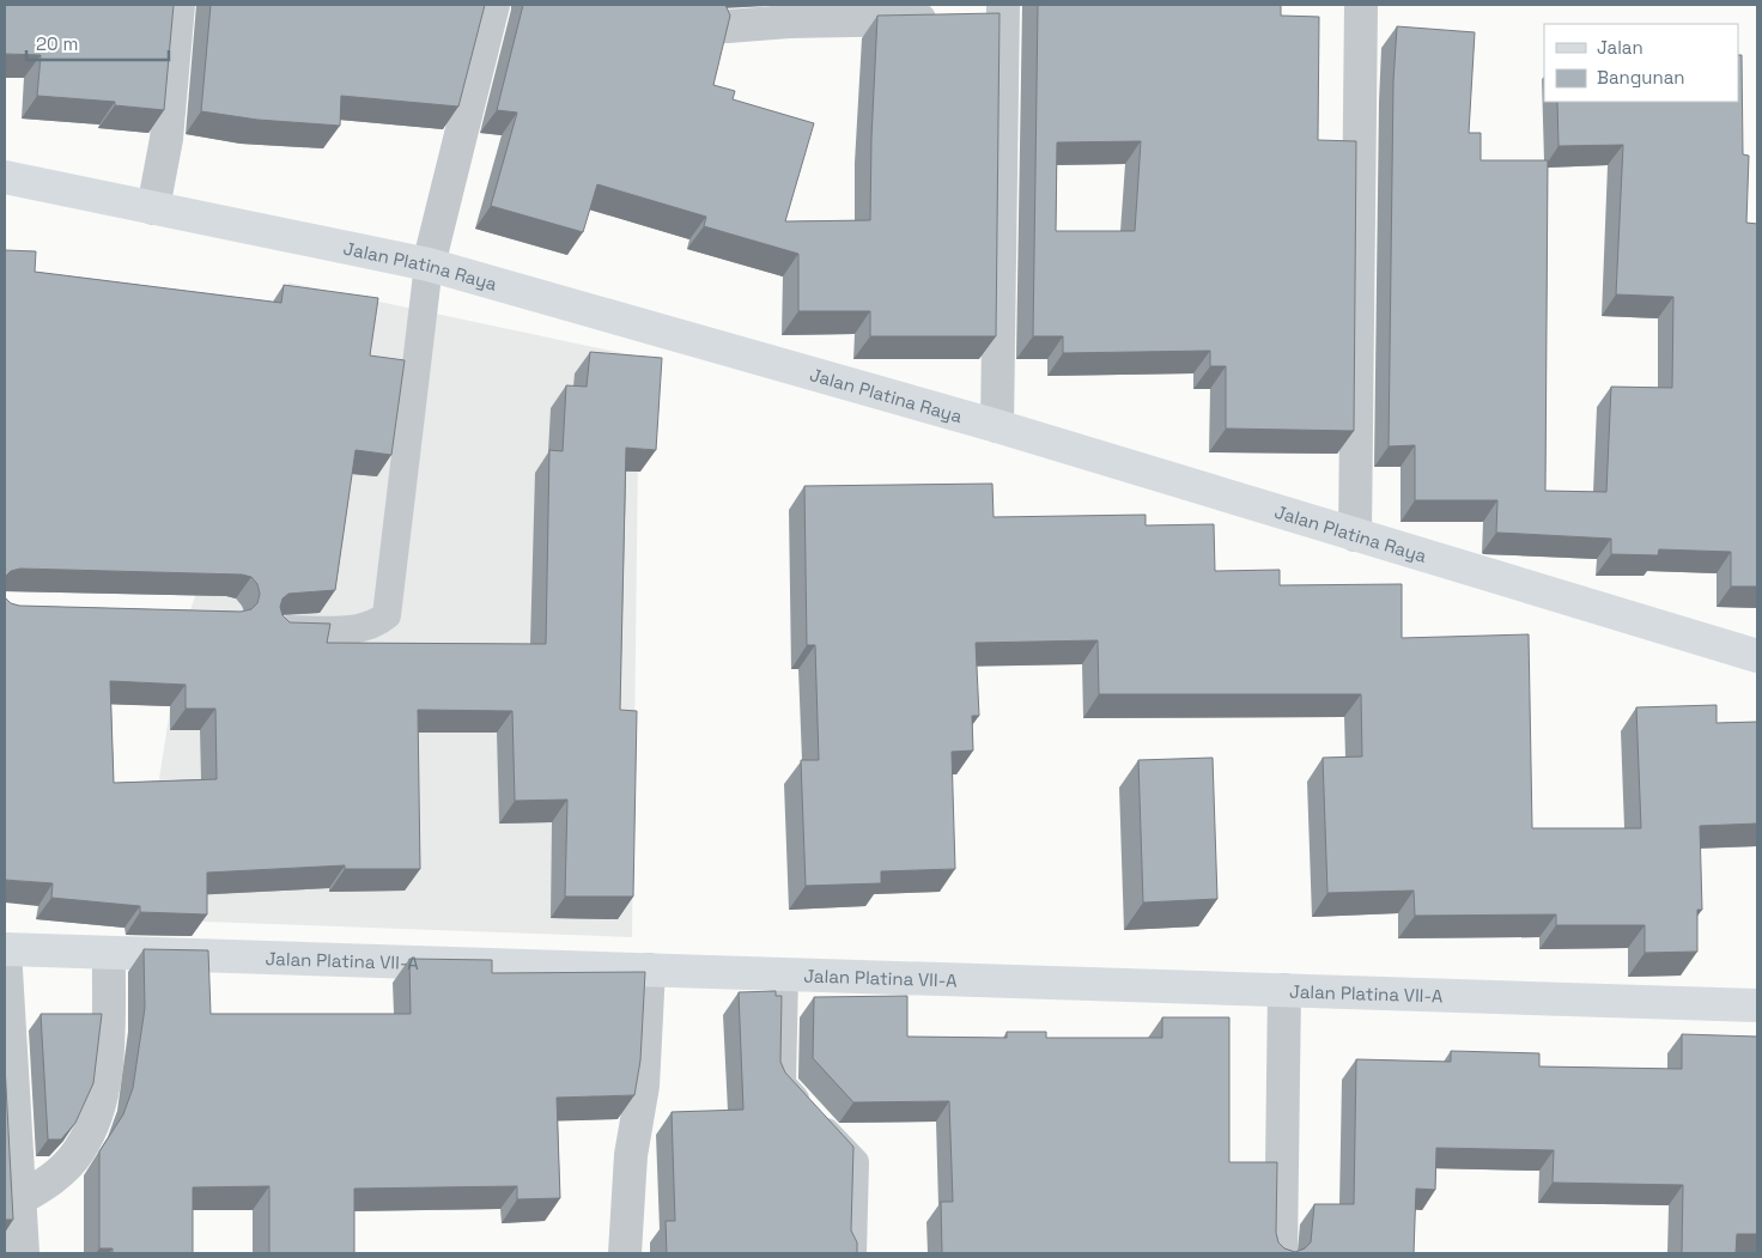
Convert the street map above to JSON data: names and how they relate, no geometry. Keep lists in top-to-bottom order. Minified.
{"streets":{"main road":["Jalan Platina Raya","Jalan Platina VII-A"]},"legend":["Jalan","Bangunan"],"scale_bar":"20 m"}
